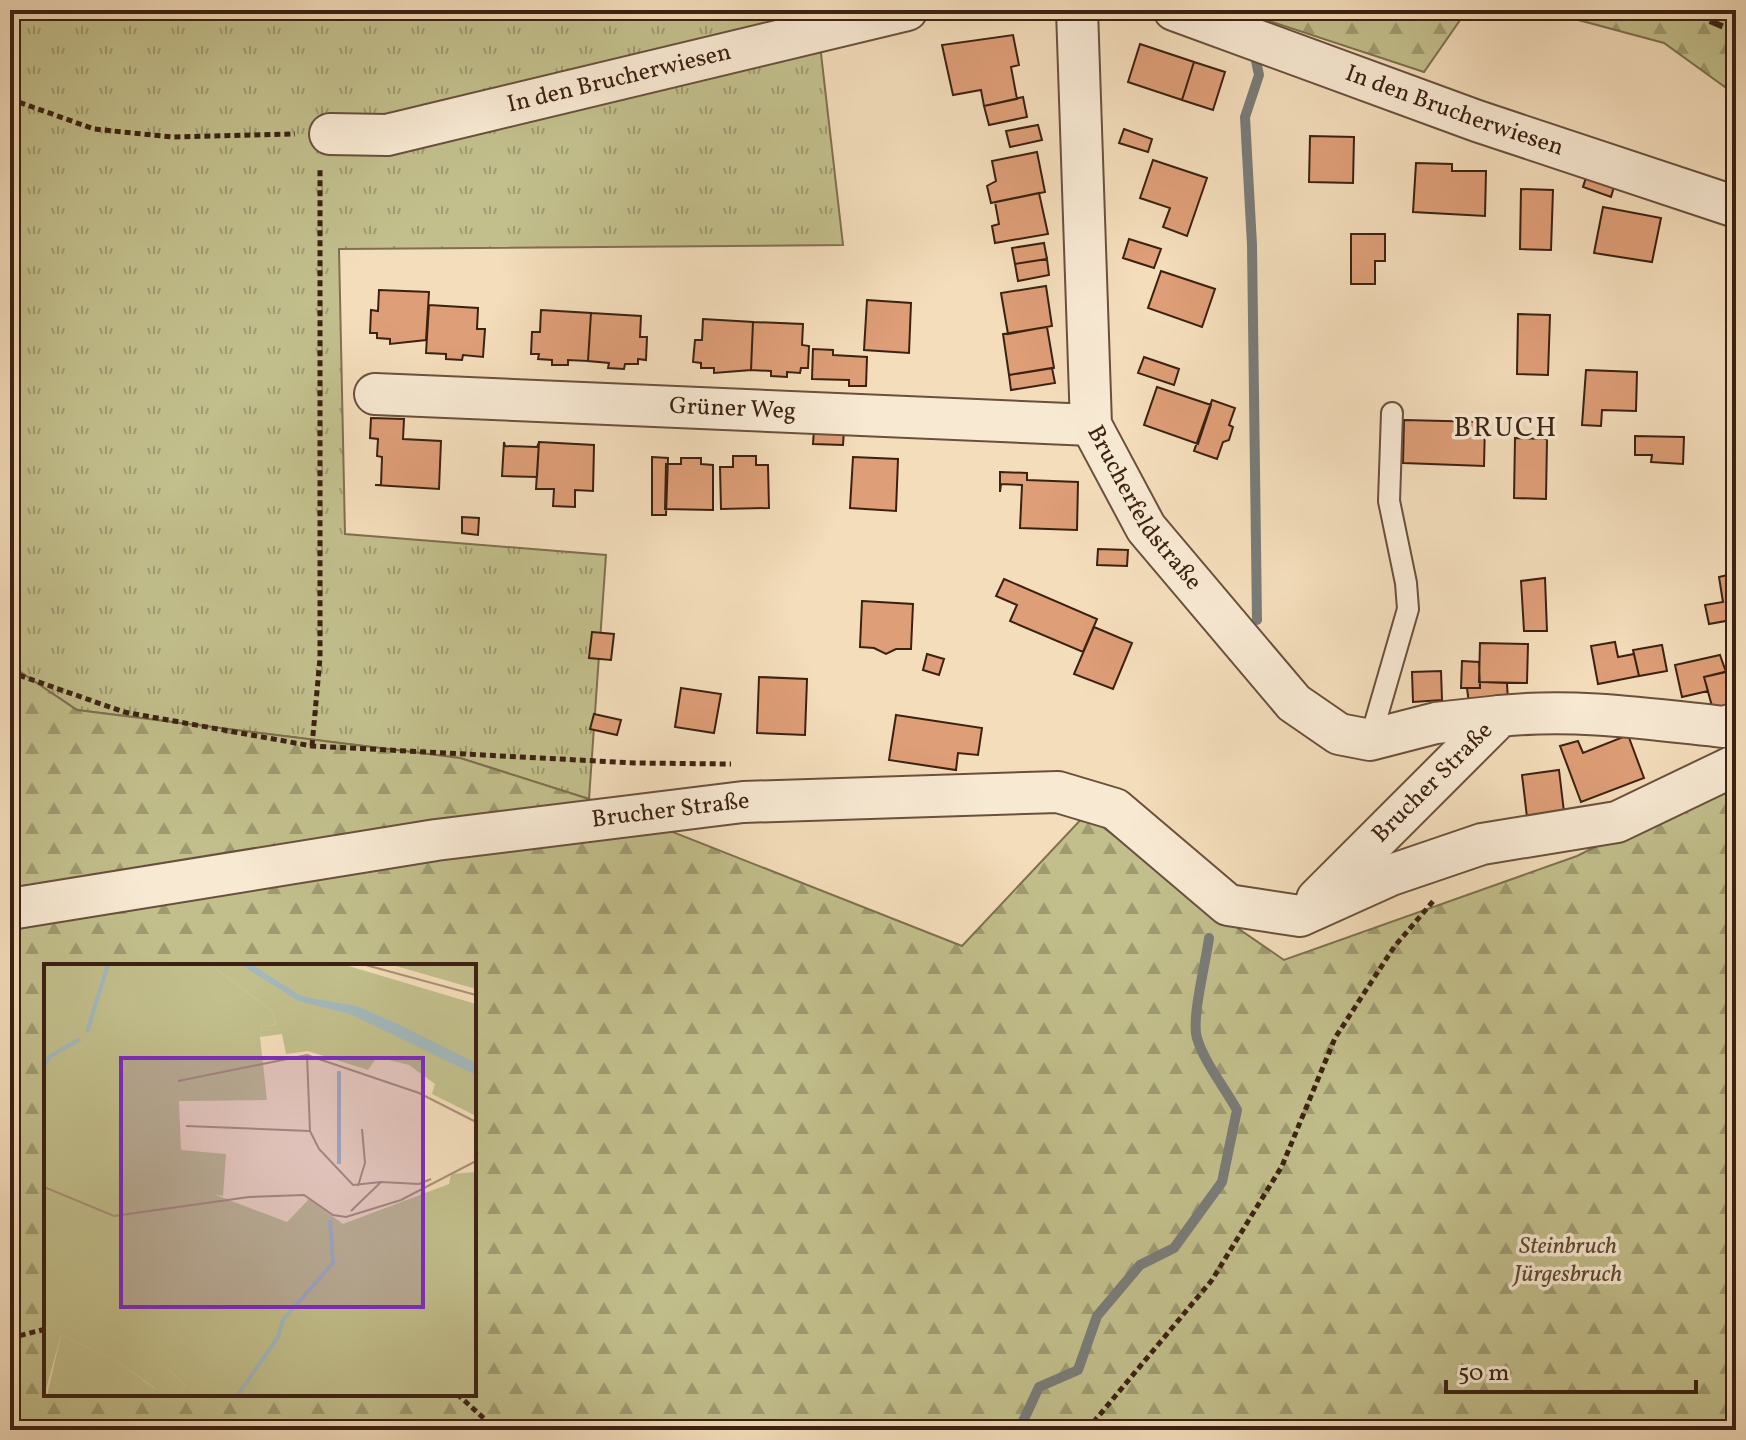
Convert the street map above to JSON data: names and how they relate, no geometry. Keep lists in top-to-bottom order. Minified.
{"streets":{"street":["In den Brucherwiesen","Grüner Weg","Brucherfeldstraße","Brucher Straße"]},"crossings":[["Grüner Weg","Brucherfeldstraße"]],"districts":["BRUCH"],"parks":["Steinbruch Jürgesbruch"],"scale_bar":"50 m"}
